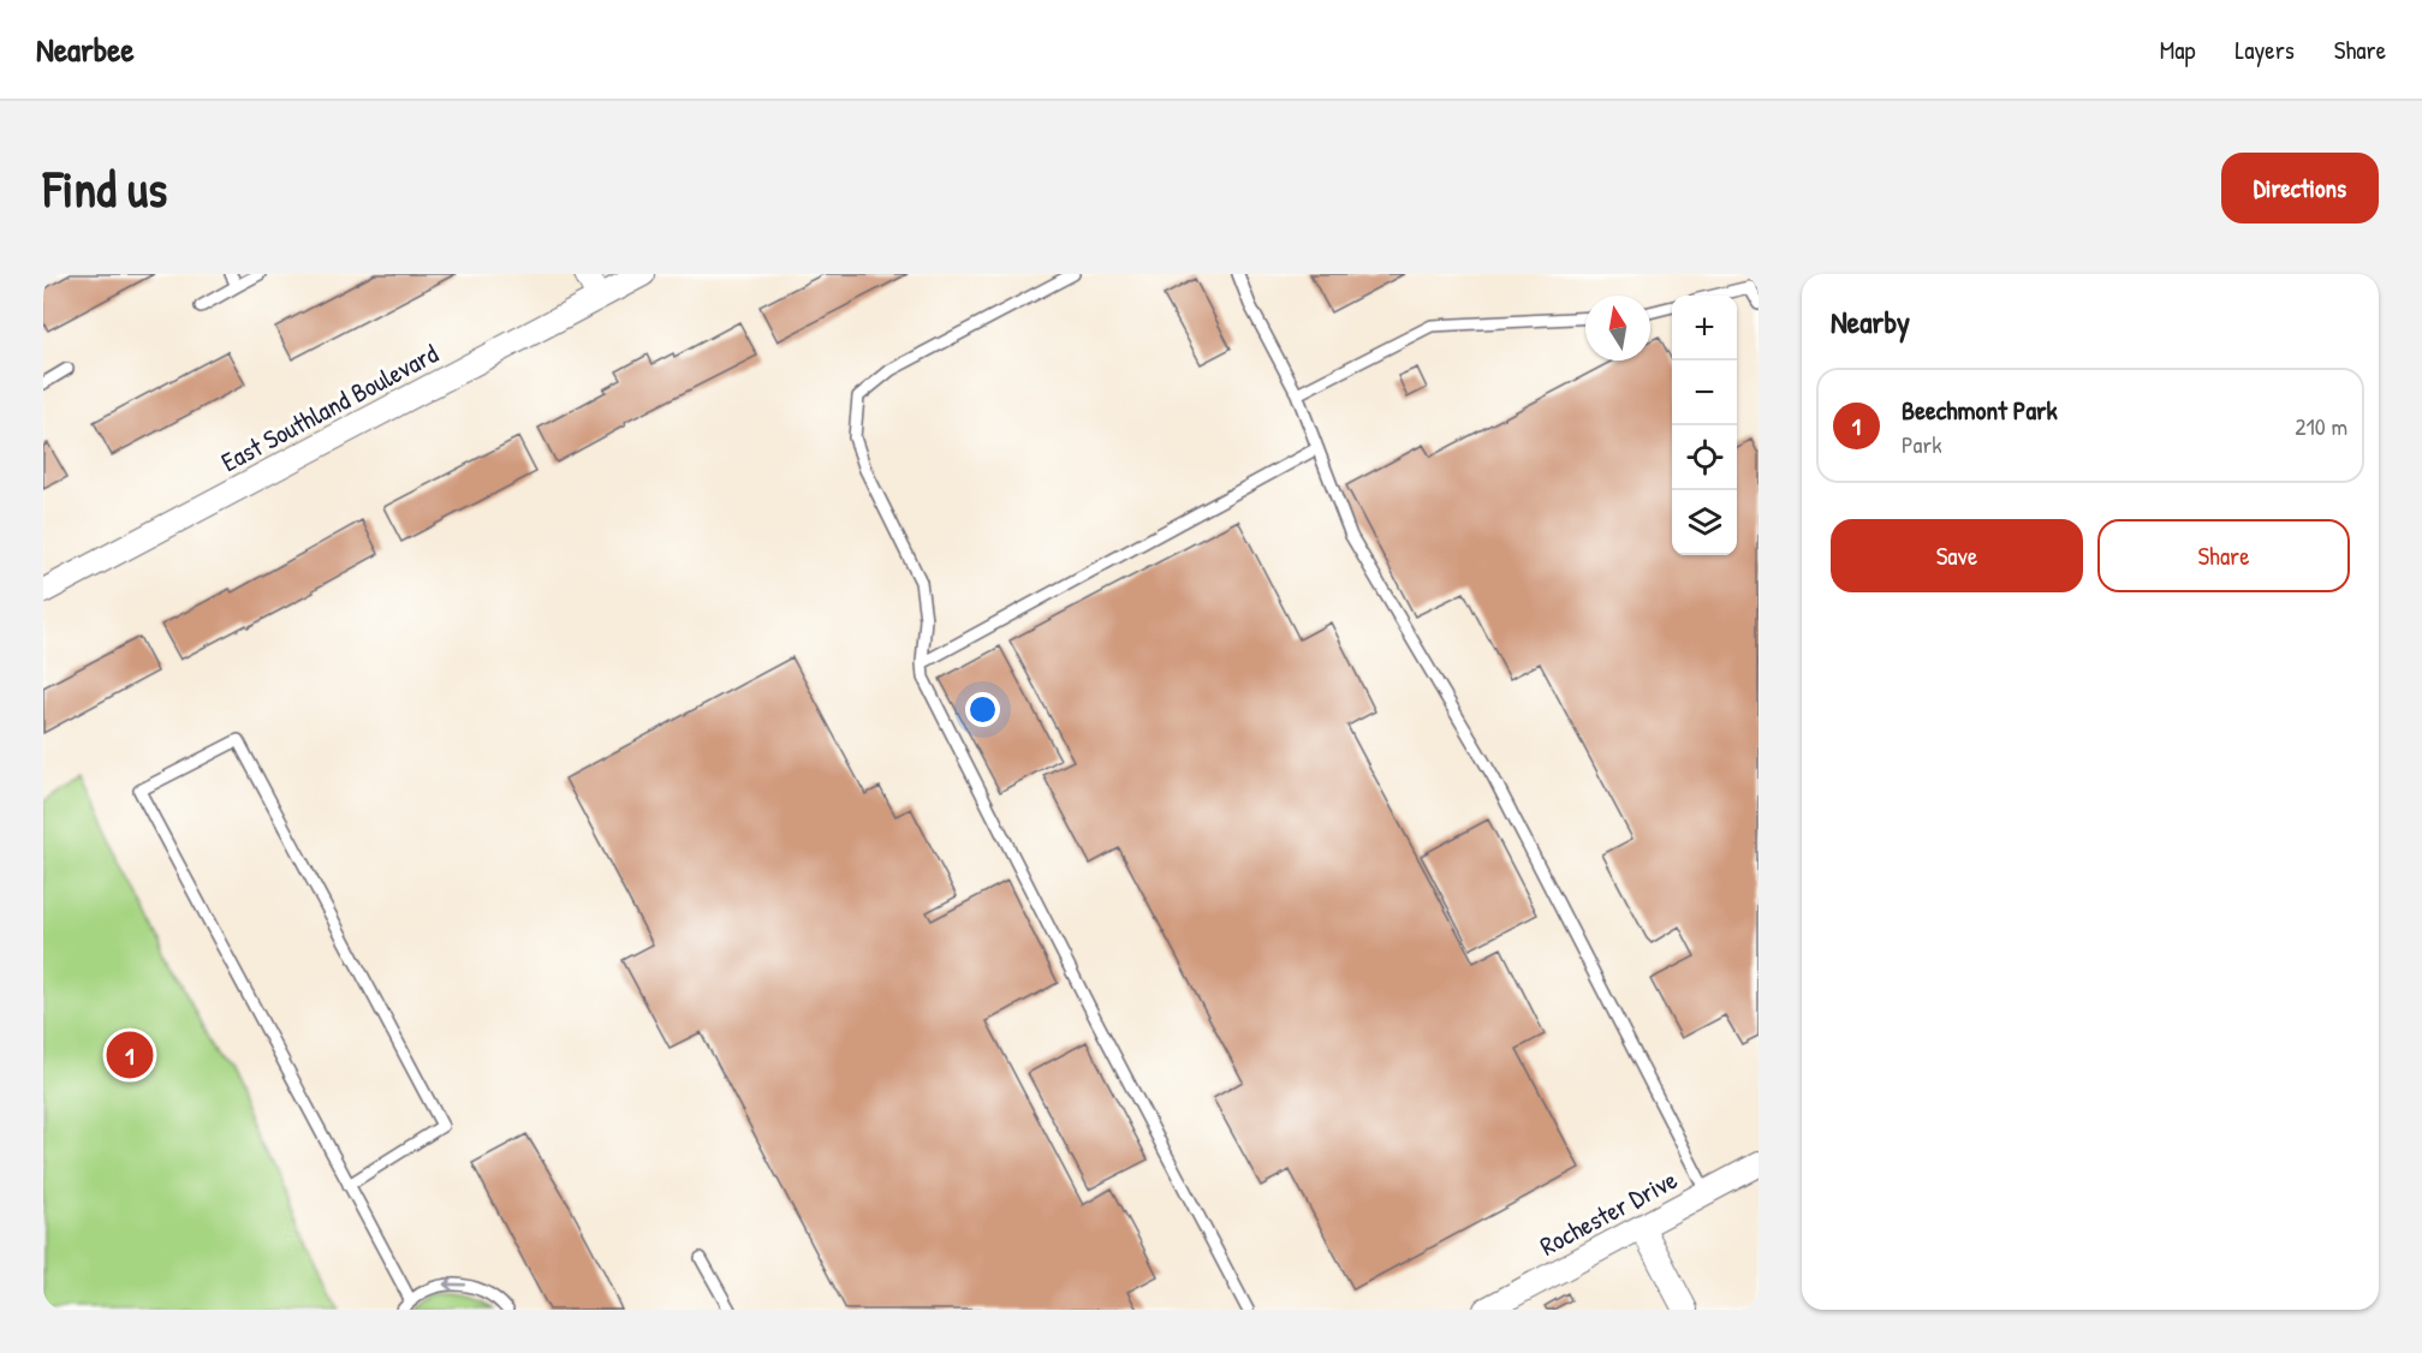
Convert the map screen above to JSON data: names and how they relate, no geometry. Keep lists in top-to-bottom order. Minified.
{"streets":{"street":["East Southland Boulevard","Rochester Drive"]},"north":"top","page":{"header":"Nearbee","nav":["Map","Layers","Share"],"buttons":["Directions",["Save","Share"]],"title":"Find us","heading":"Nearby","map_buttons":["+","−"],"list":[{"mark":"1","name":"Beechmont Park","note":"Park","value":"210 m"}],"pins":"1"}}
